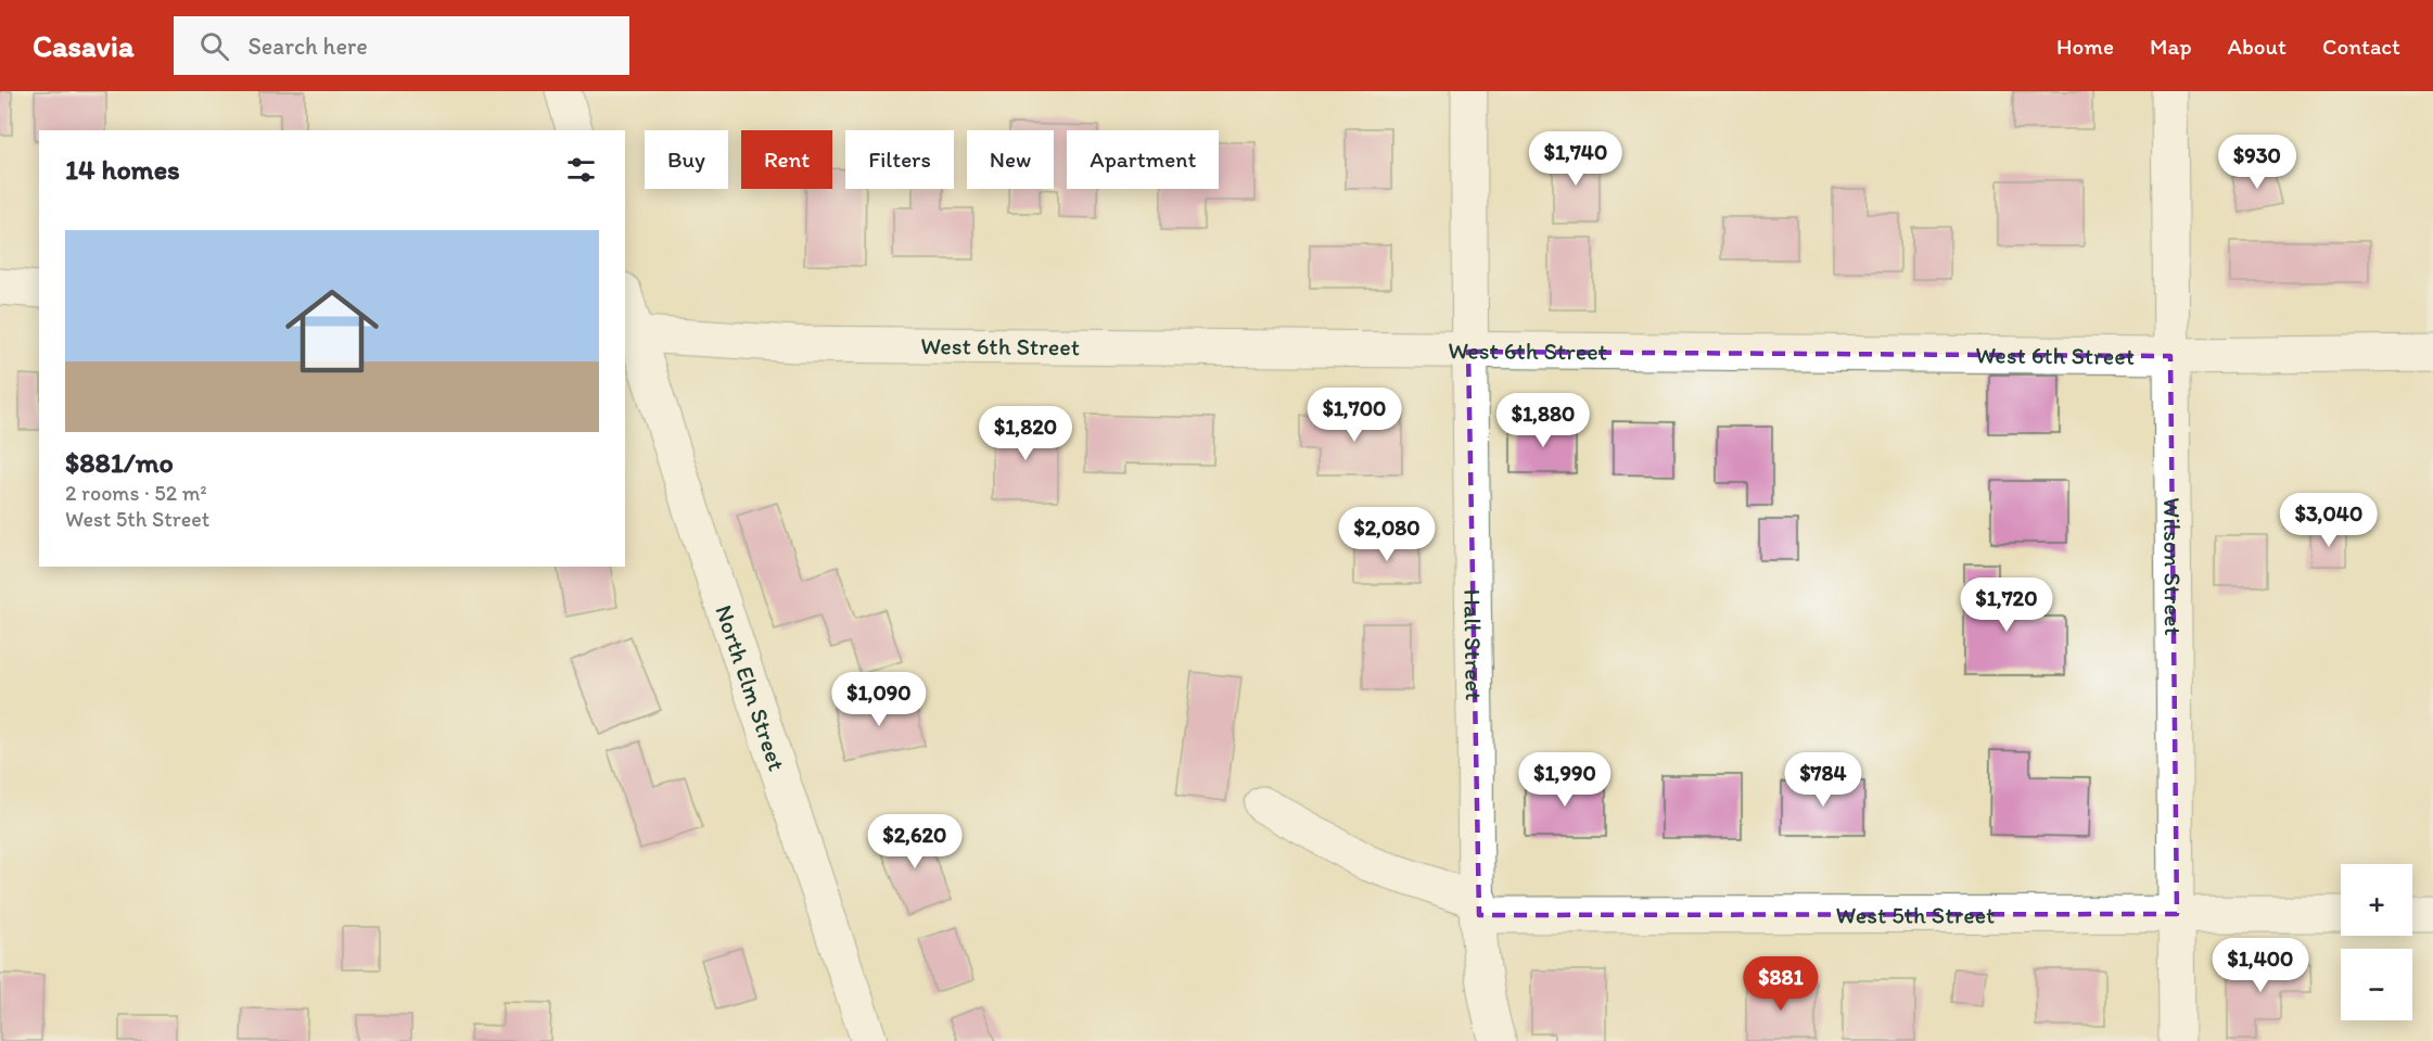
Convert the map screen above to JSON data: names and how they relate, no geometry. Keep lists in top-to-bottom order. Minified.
{"streets":{"street":["West 6th Street","Wilson Street","Hall Street","North Elm Street","West 5th Street"]},"crossings":[["West 6th Street","Wilson Street"],["West 6th Street","Hall Street"],["West 6th Street","North Elm Street"],["Wilson Street","West 5th Street"],["Hall Street","West 5th Street"]],"page":{"header":"Casavia","search":"Search here","nav":["Home","Map","About","Contact"],"chip":["Buy","Rent","Filters","New","Apartment"],"heading":"14 homes","price":["$1,740","$930","$1,700","$1,880","$1,820","$3,040","$2,080","$1,720","$1,090","$1,990","$784","$2,620","$1,400","$881"],"list":[{"name":"$881/mo","note":"2 rooms · 52 m² · West 5th Street"}],"map_buttons":["+","−"]}}
